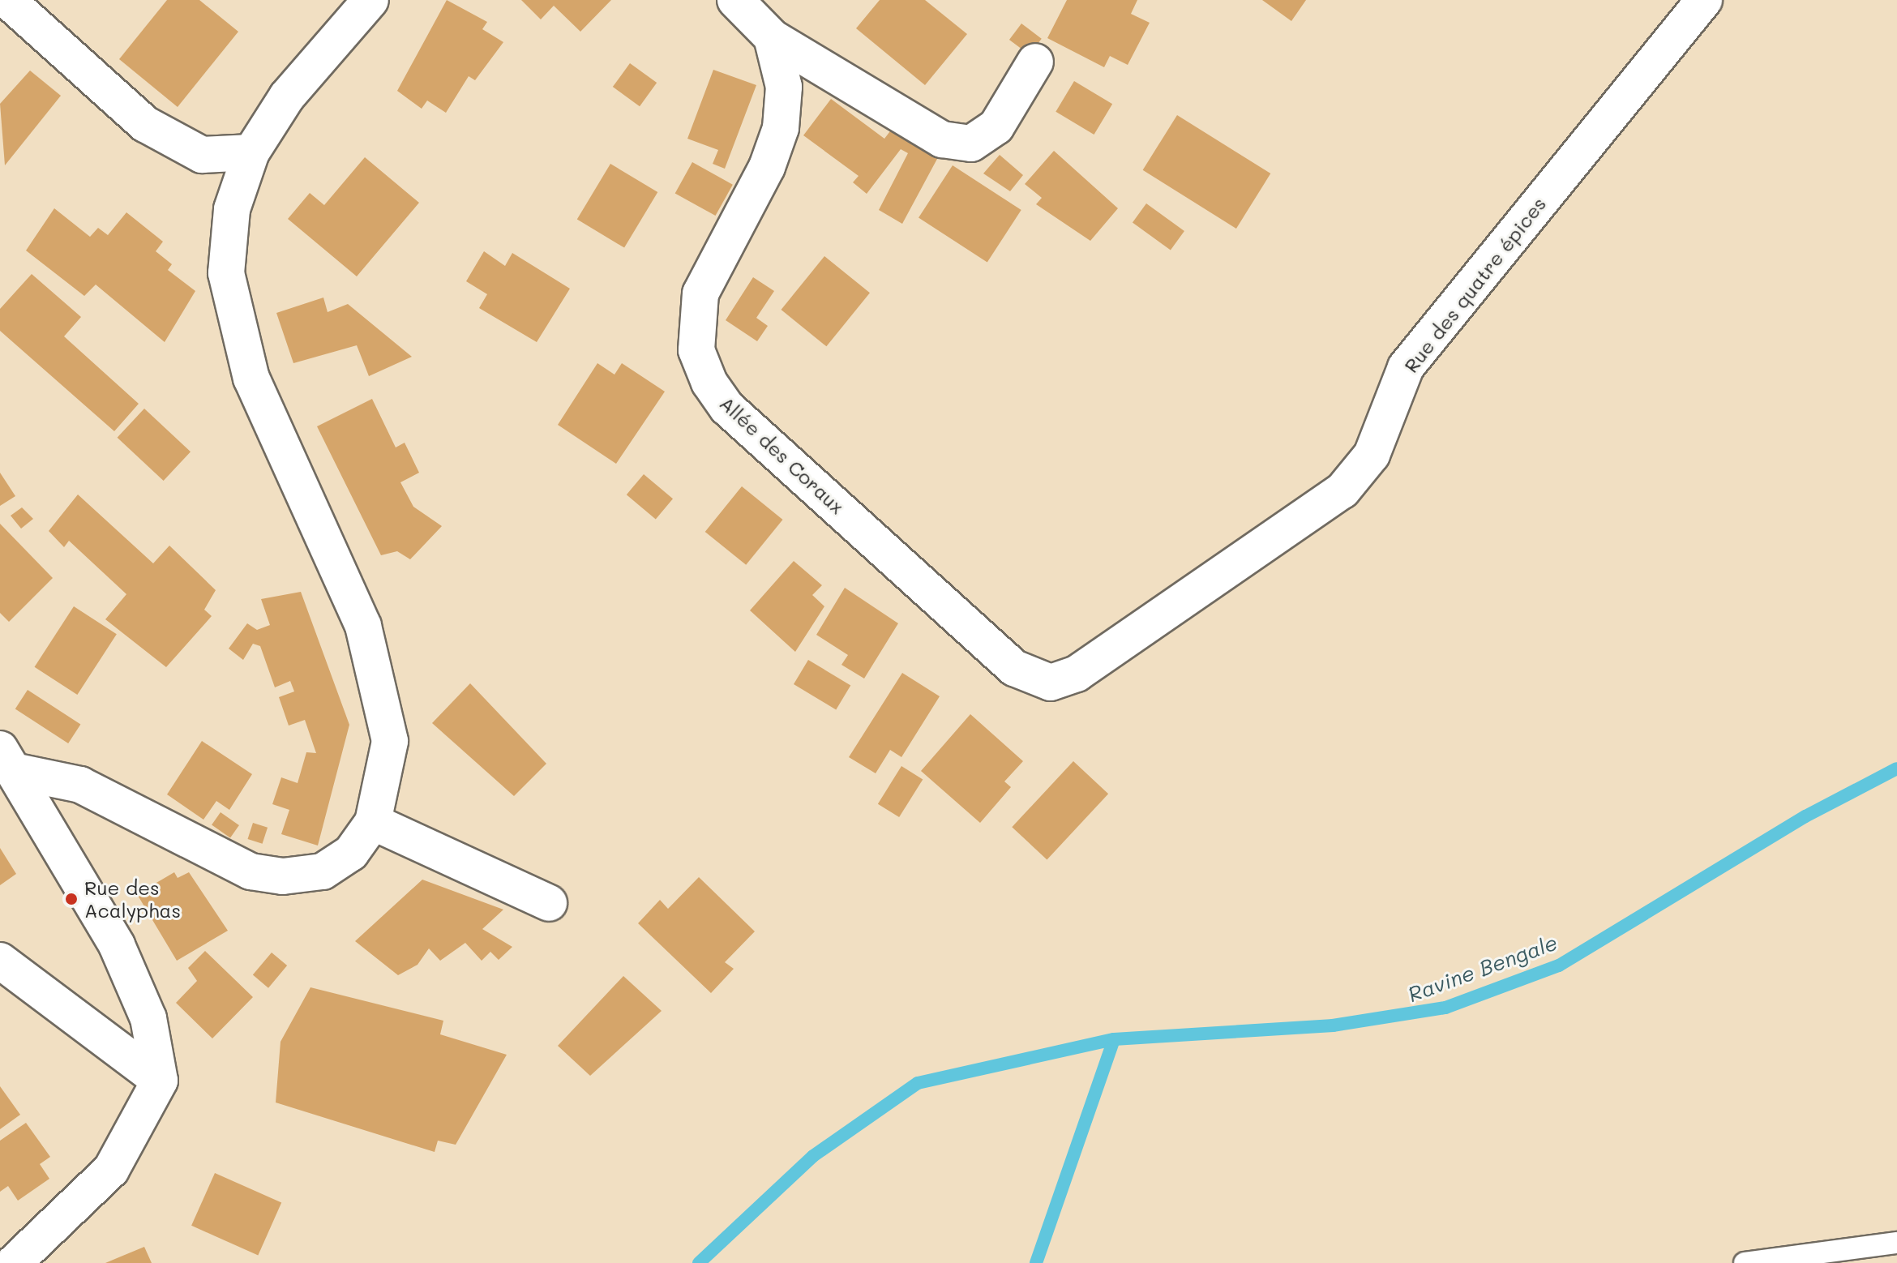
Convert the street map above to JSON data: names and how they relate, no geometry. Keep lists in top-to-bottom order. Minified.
{"streets":{"street":["Rue des quatre épices","Allée des Coraux"]},"crossings":[["Rue des quatre épices","Allée des Coraux"]],"water":["Ravine Bengale"],"places":["Rue des Acalyphas"]}
